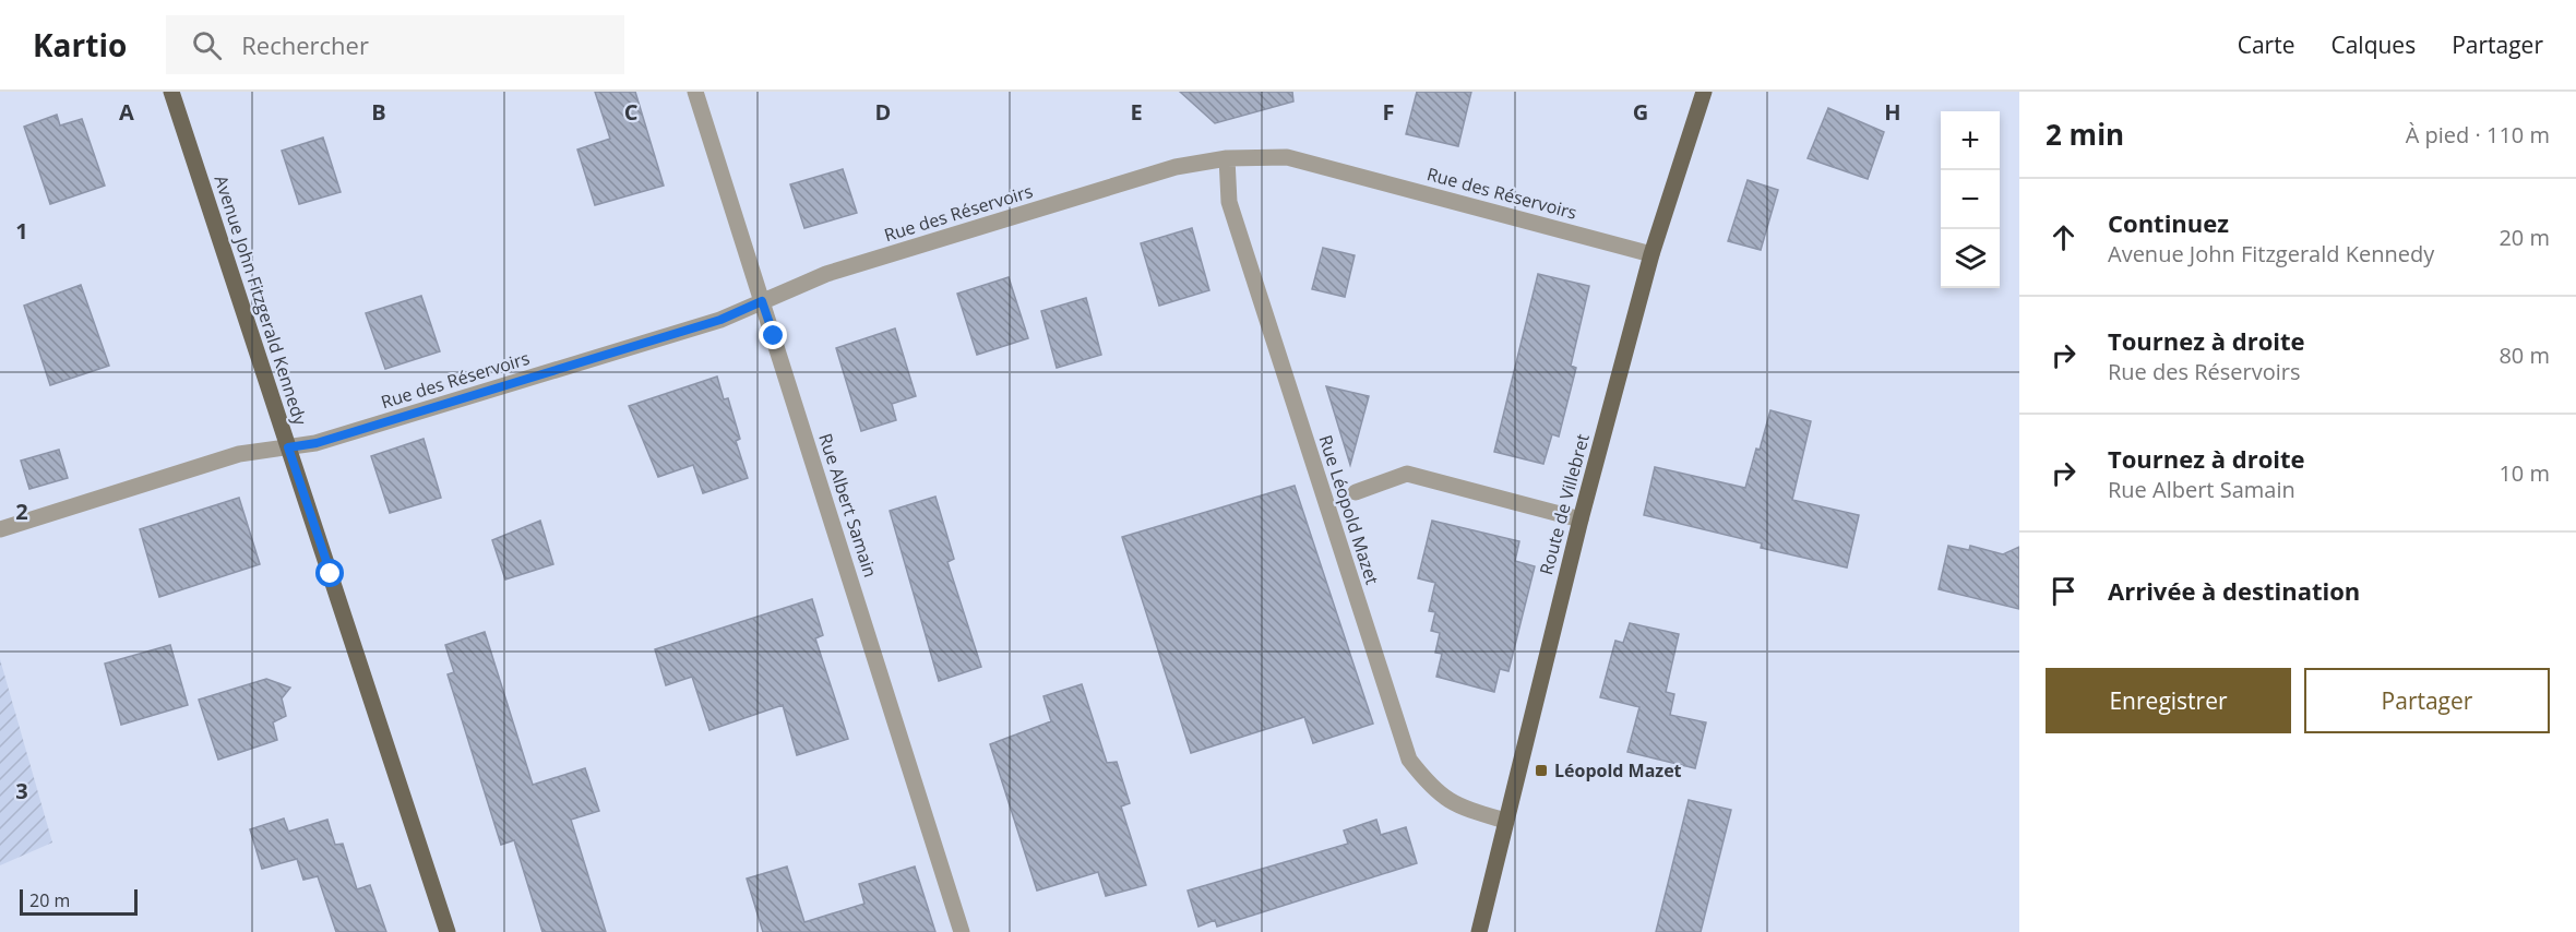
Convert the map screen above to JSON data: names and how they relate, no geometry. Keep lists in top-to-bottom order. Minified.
{"streets":{"main road":["Avenue John Fitzgerald Kennedy","Route de Villebret"],"street":["Rue des Réservoirs","Rue Albert Samain","Rue Léopold Mazet"]},"crossings":[["Rue des Réservoirs","Avenue John Fitzgerald Kennedy"],["Rue des Réservoirs","Route de Villebret"],["Rue des Réservoirs","Rue Albert Samain"],["Rue des Réservoirs","Rue Léopold Mazet"],["Route de Villebret","Rue Léopold Mazet"]],"places":{"transit":["Léopold Mazet"]},"scale_bar":"20 m","page":{"header":"Kartio","search":"Rechercher","nav":["Carte","Calques","Partager"],"heading":["2 min","À pied · 110 m"],"map_buttons":["+","−"],"list":[["Continuez","Avenue John Fitzgerald Kennedy","20 m"],["Tournez à droite","Rue des Réservoirs","80 m"],["Tournez à droite","Rue Albert Samain","10 m"],"Arrivée à destination"],"buttons":["Enregistrer","Partager"],"scale":"20 m"},"grid":{"columns":["A","B","C","D","E","F","G","H"],"rows":["1","2","3"]}}
